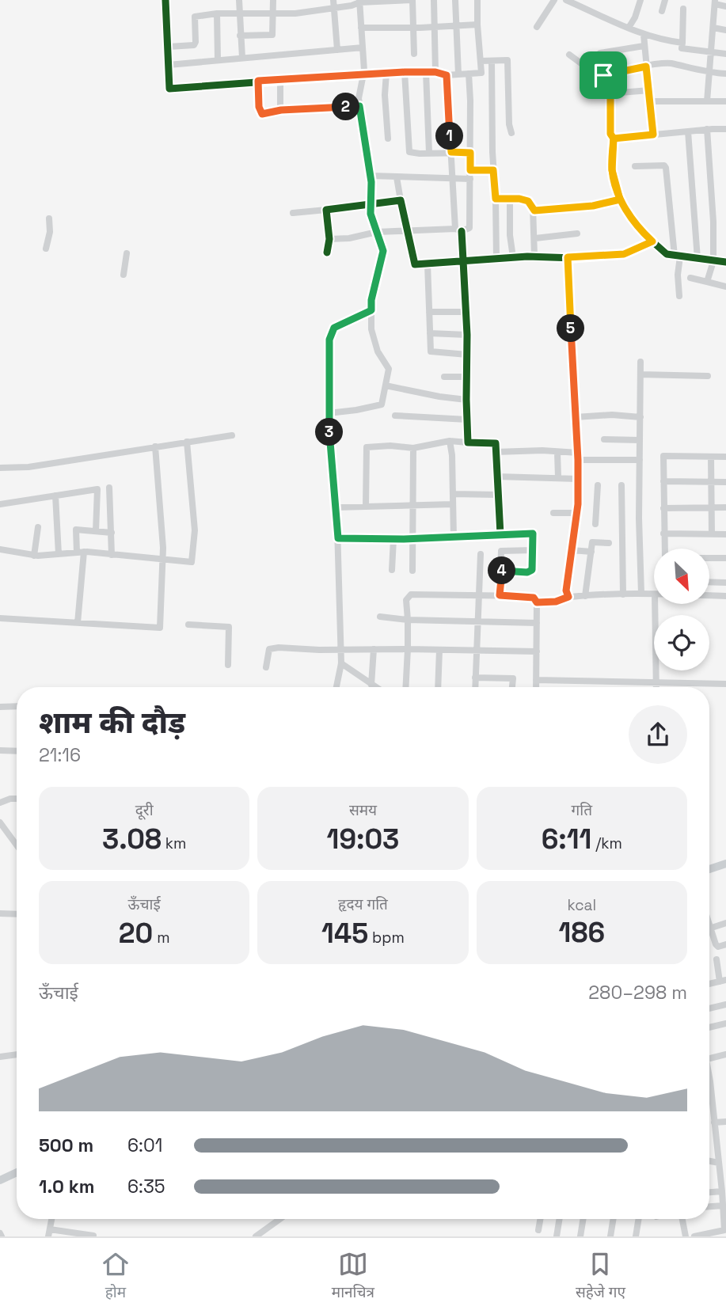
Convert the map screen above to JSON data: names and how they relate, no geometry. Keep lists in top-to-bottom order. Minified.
{"north":"bottom right","page":{"pins":["2","1","5","3","4"],"heading":["शाम की दौड़","21:16"],"stats":[["दूरी","3.08 km"],["समय","19:03"],["गति","6:11 /km"],["ऊँचाई","20 m"],["हृदय गति","145 bpm"],["kcal","186"]],"chart":["ऊँचाई","280–298 m"],"list":[{"name":"500 m","note":"6:01"},{"name":"1.0 km","note":"6:35"}],"tabs":["होम","मानचित्र","सहेजे गए"]}}
